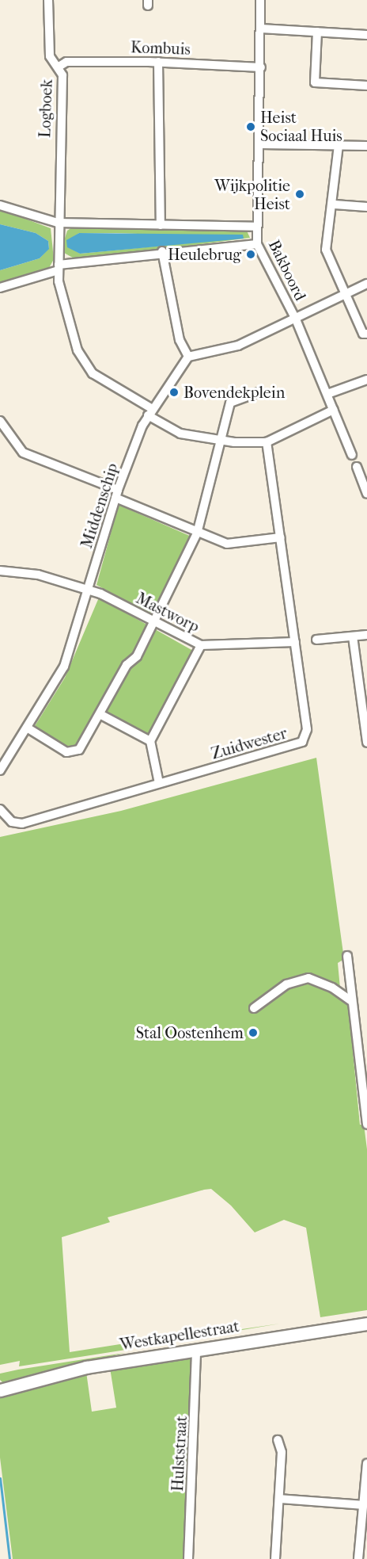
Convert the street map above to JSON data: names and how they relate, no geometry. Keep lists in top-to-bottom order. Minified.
{"streets":{"street":["Kombuis","Logboek","Bakboord","Middenschip","Mastworp","Zuidwester","Westkapellestraat","Hulststraat"]},"crossings":[["Kombuis","Logboek"],["Kombuis","Bakboord"],["Logboek","Middenschip"],["Logboek","Zuidwester"],["Middenschip","Mastworp"],["Mastworp","Zuidwester"],["Westkapellestraat","Hulststraat"]],"places":["Heist Sociaal Huis","Wijkpolitie Heist","Heulebrug","Bovendekplein","Stal Oostenhem"]}
